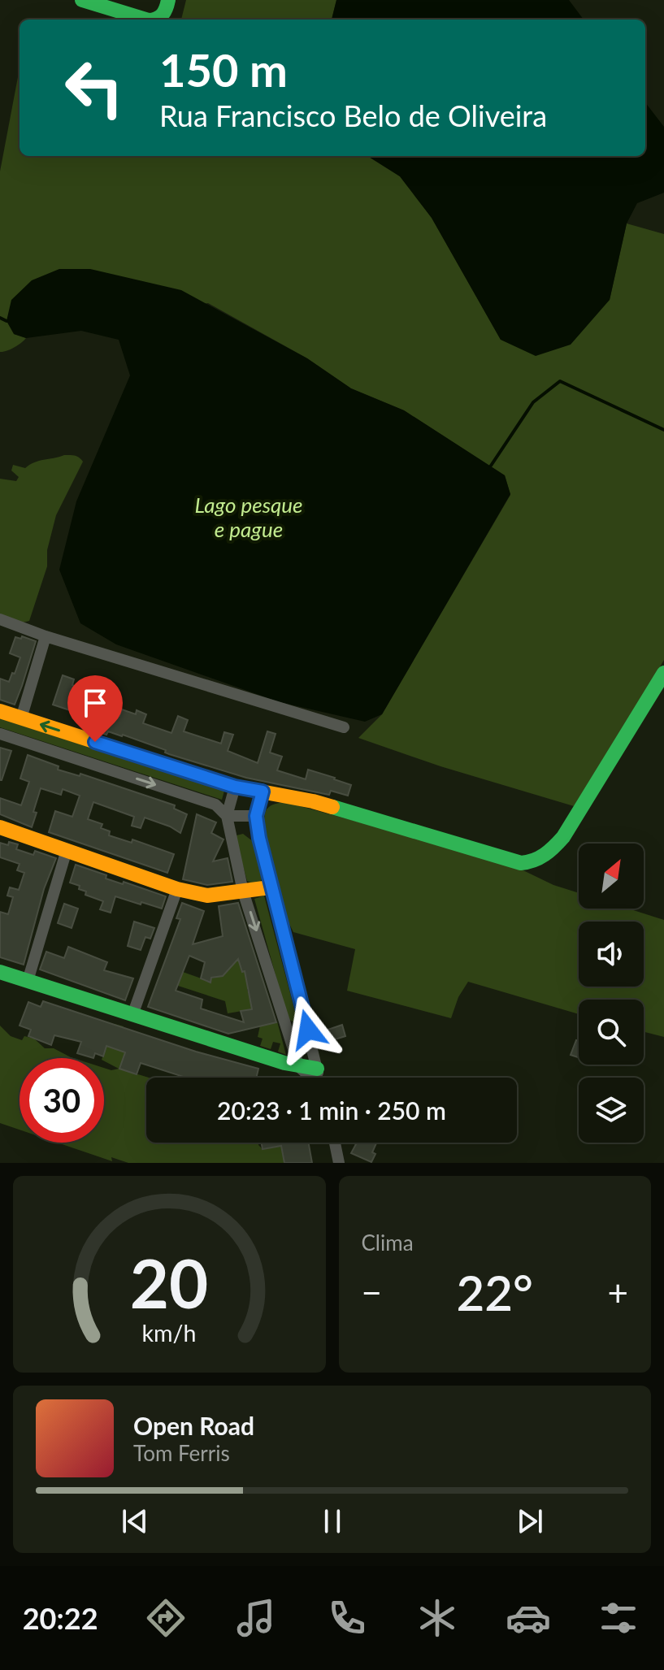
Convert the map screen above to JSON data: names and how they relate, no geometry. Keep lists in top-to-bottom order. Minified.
{"water":["Lago pesque e pague"],"north":"top right","page":{"turn":["150 m","Rua Francisco Belo de Oliveira"],"limit":"30","trip":"20:23 · 1 min · 250 m","tile":"Clima","heat":["−","22°","+"],"song":["Open Road","Tom Ferris"],"tabs":"20:22","gauge":["20","km/h"]}}
